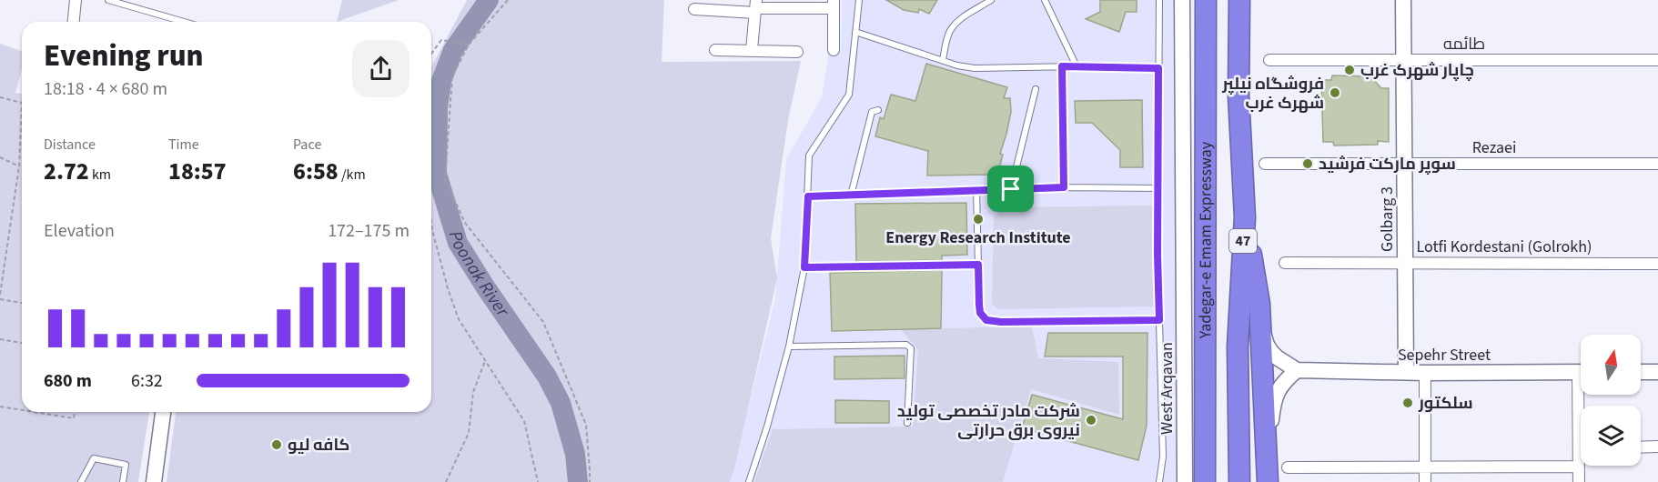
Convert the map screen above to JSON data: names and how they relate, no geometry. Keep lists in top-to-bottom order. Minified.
{"streets":{"highway":["Yadegar-e Emam Expressway","47"],"street":["طائمه","Rezaei","Golbarg 3","Lotfi Kordestani (Golrokh)","Sepehr Street","West Arqavan"]},"crossings":[["طائمه","Golbarg 3"],["Rezaei","Golbarg 3"],["Golbarg 3","Lotfi Kordestani (Golrokh)"],["Golbarg 3","Sepehr Street"]],"water":["Poonak River"],"places":["چاپار شهرک غرب","فروشگاه نیلپر شهرک غرب","سوپر مارکت فرشید","Energy Research Institute","سلکتور","شرکت مادر تخصصی تولید نیروی برق حرارتی","کافه لیو"],"north":"top","page":{"heading":["Evening run","18:18 · 4 × 680 m"],"stats":[["Distance","2.72 km"],["Time","18:57"],["Pace","6:58 /km"]],"chart":["Elevation","172–175 m"],"list":[{"name":"680 m","note":"6:32"}]}}
